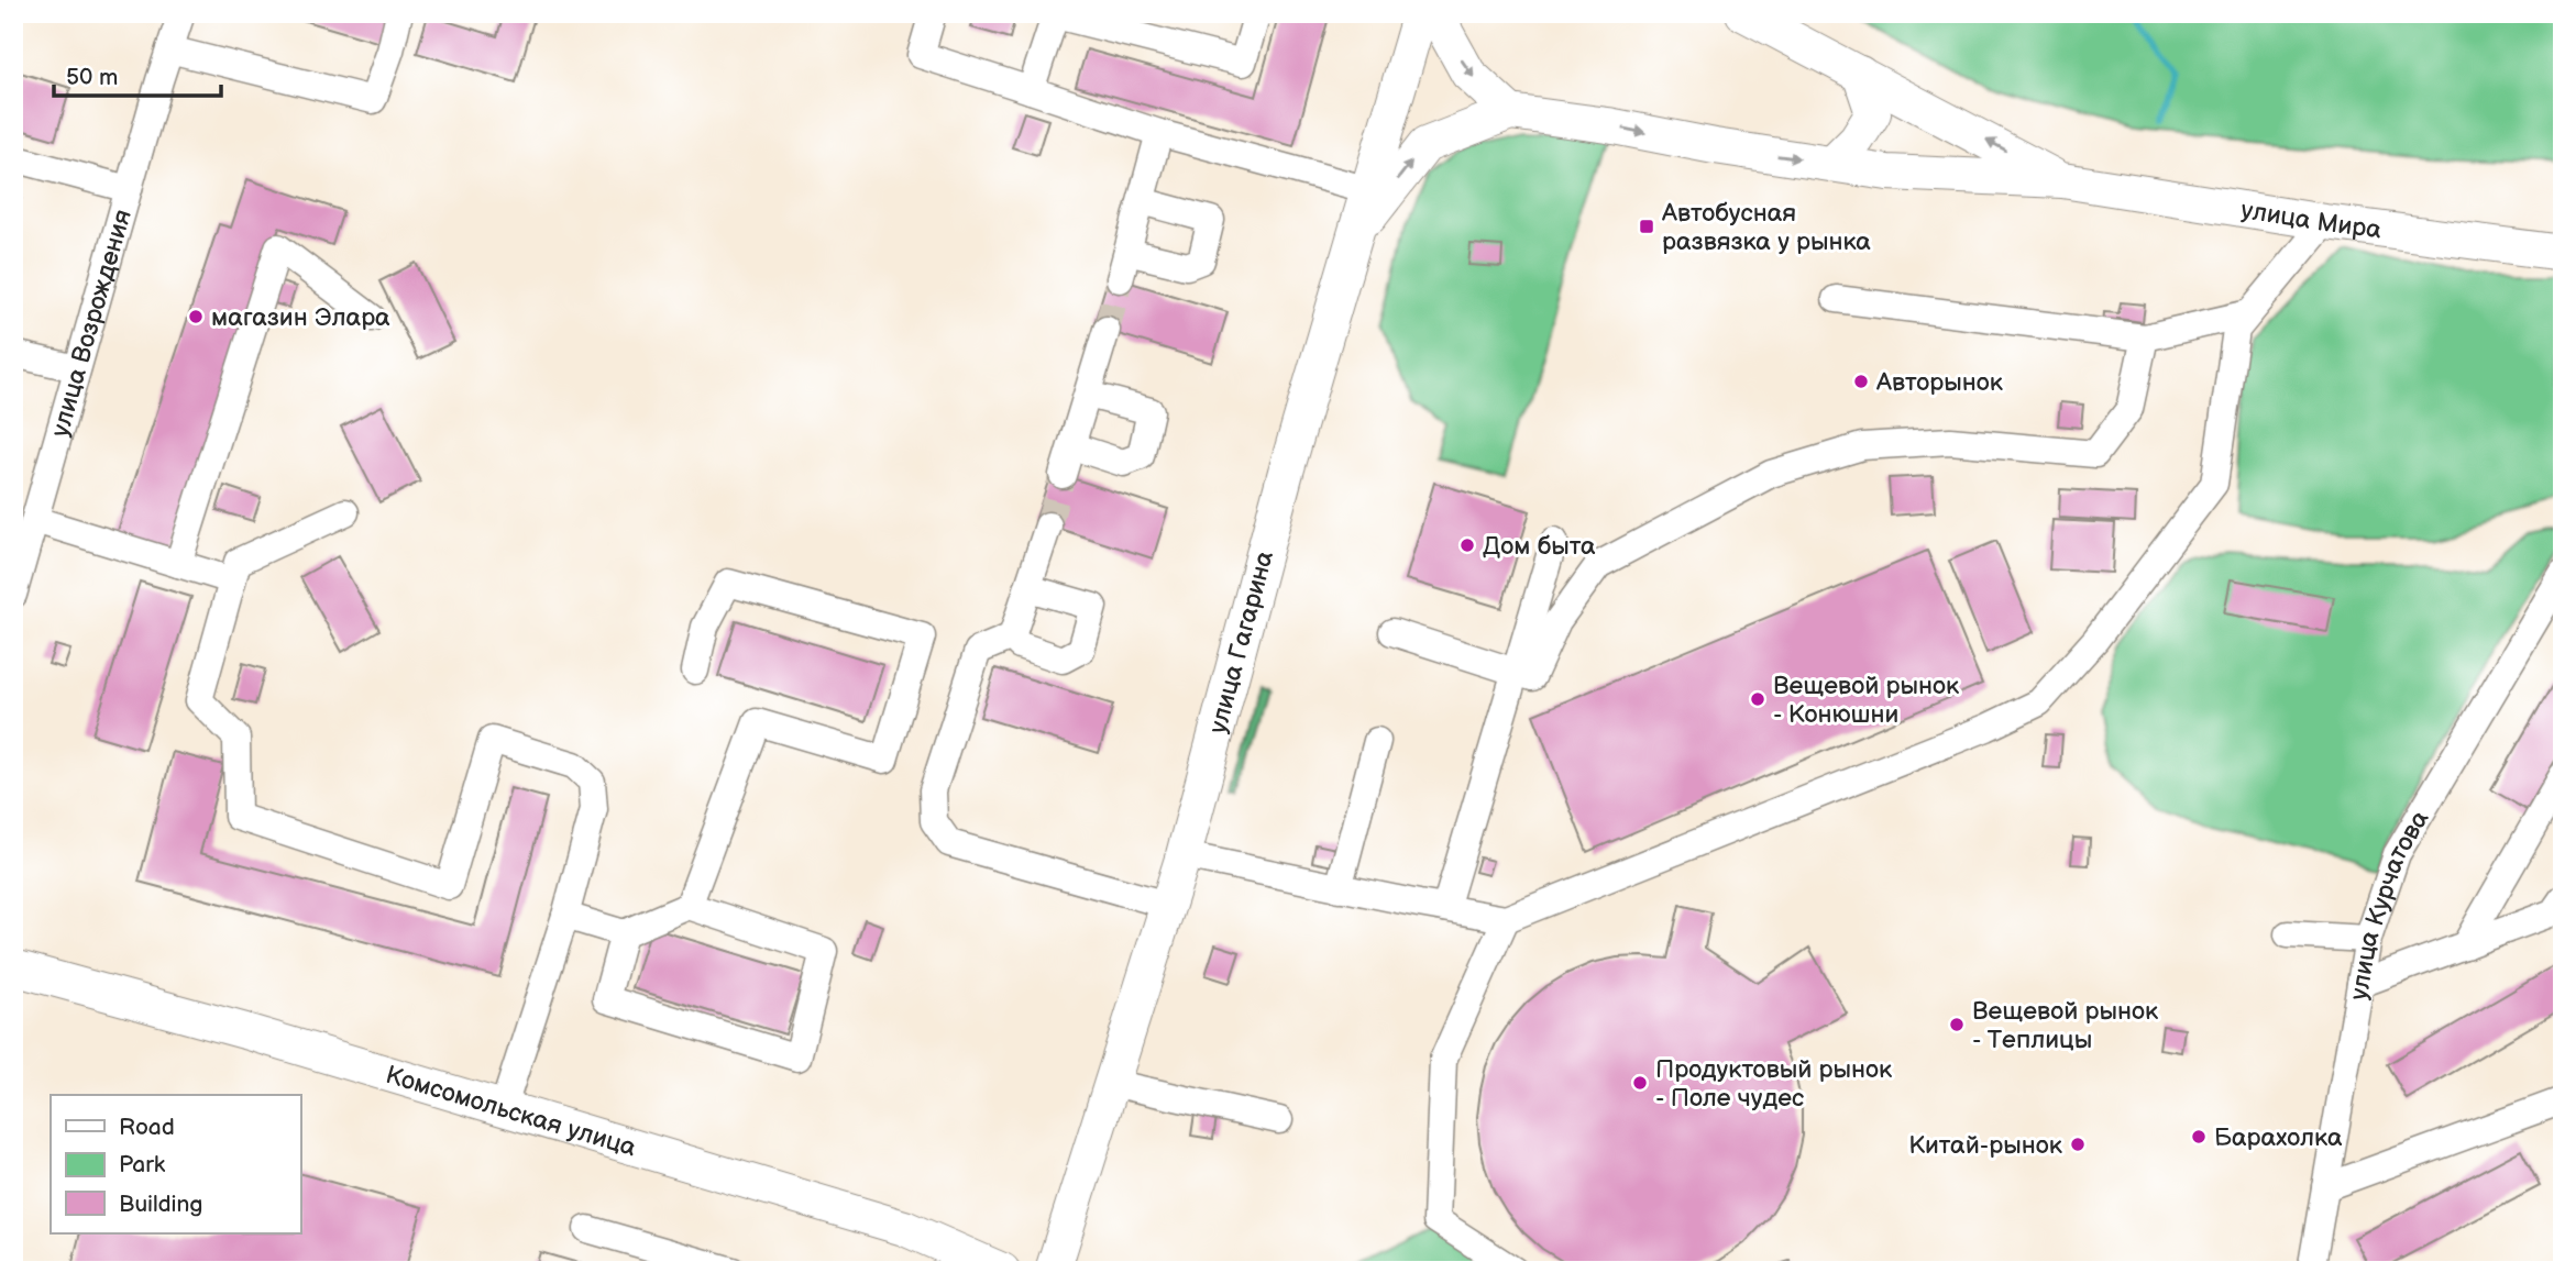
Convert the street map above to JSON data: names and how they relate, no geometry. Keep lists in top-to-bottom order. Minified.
{"streets":{"main road":["улица Мира","улица Гагарина","Комсомольская улица"],"street":["улица Возрождения","улица Курчатова"]},"places":{"transit":["Автобусная развязка у рынка"],"other":["магазин Элара","Авторынок","Дом быта","Вещевой рынок - Конюшни","Вещевой рынок - Теплицы","Продуктовый рынок - Поле чудес","Барахолка","Китай-рынок"]},"legend":["Road","Park","Building"],"scale_bar":"50 m"}
